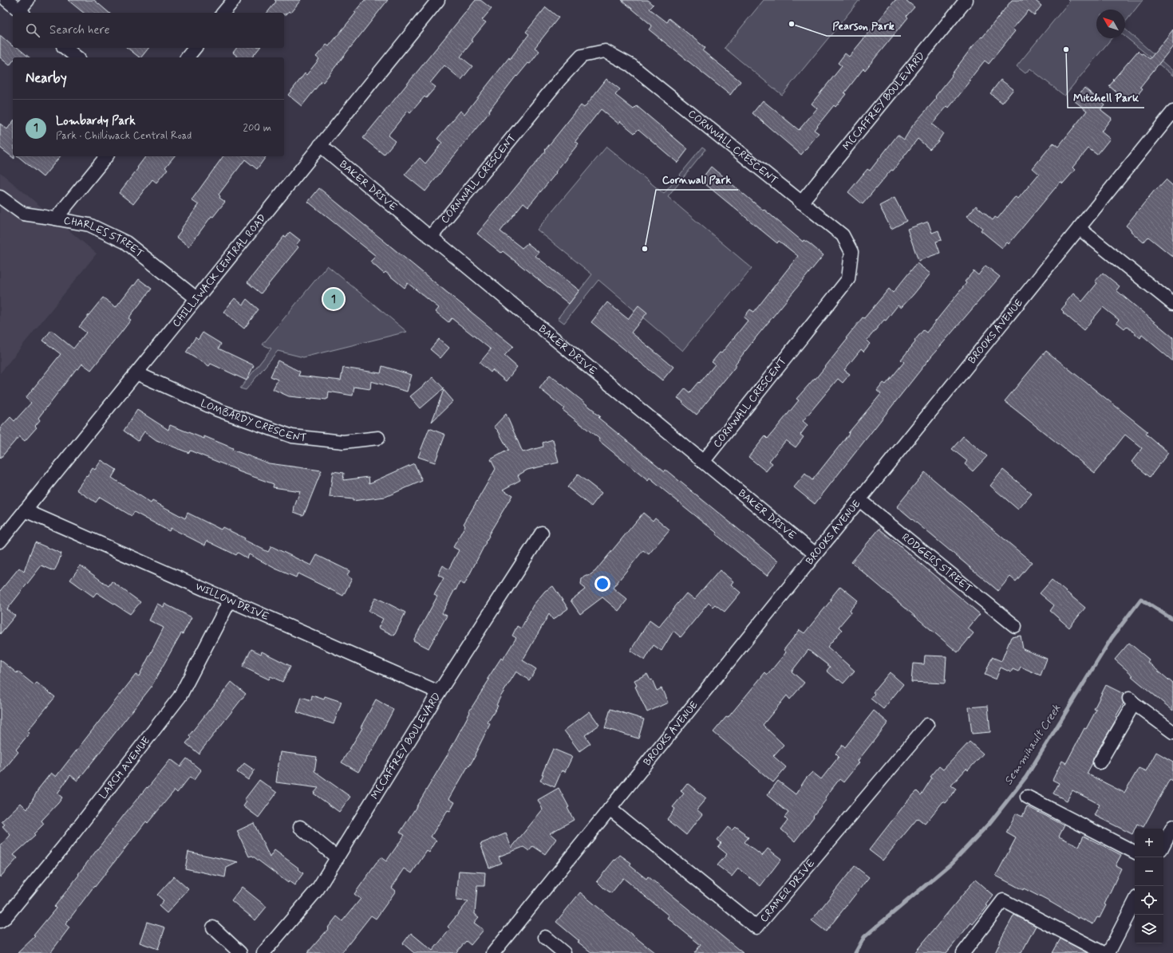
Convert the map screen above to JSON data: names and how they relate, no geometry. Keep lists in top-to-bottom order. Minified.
{"streets":{"street":["MCCAFFREY BOULEVARD","CORNWALL CRESCENT","BAKER DRIVE","CHARLES STREET","CHILLIWACK CENTRAL ROAD","BROOKS AVENUE","LOMBARDY CRESCENT","RODGERS STREET","WILLOW DRIVE","LARCH AVENUE","CRAMER DRIVE"]},"crossings":[["MCCAFFREY BOULEVARD","CORNWALL CRESCENT"],["MCCAFFREY BOULEVARD","WILLOW DRIVE"],["CORNWALL CRESCENT","BAKER DRIVE"],["BAKER DRIVE","CHILLIWACK CENTRAL ROAD"],["BAKER DRIVE","BROOKS AVENUE"],["CHARLES STREET","CHILLIWACK CENTRAL ROAD"],["CHILLIWACK CENTRAL ROAD","LOMBARDY CRESCENT"],["CHILLIWACK CENTRAL ROAD","WILLOW DRIVE"],["BROOKS AVENUE","RODGERS STREET"],["BROOKS AVENUE","CRAMER DRIVE"],["WILLOW DRIVE","LARCH AVENUE"]],"water":["Semmihault Creek"],"places":["Pearson Park","Mitchell Park","Cornwall Park"],"north":"top left","page":{"search":"Search here","heading":"Nearby","list":[{"mark":"1","name":"Lombardy Park","note":"Park · Chilliwack Central Road","value":"200 m"}],"pins":"1","map_buttons":["+","−"]}}
